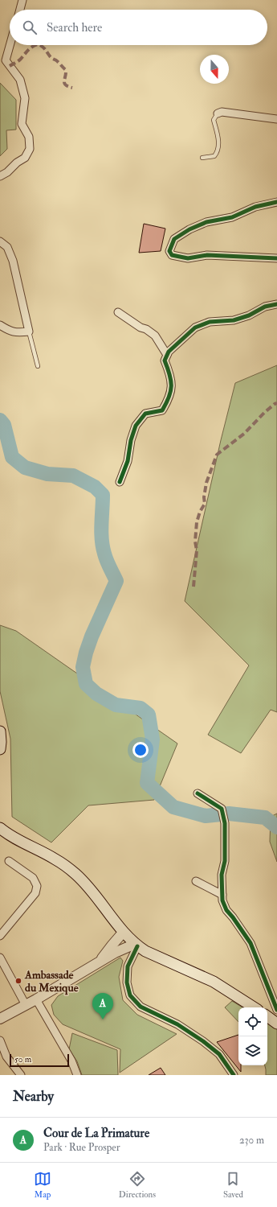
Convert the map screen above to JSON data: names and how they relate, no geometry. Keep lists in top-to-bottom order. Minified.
{"places":["Ambassade du Mexique"],"scale_bar":"50 m","north":"bottom","page":{"search":"Search here","pins":"A","scale":"50 m","heading":"Nearby","list":[{"mark":"A","name":"Cour de La Primature","note":"Park · Rue Prosper","value":"230 m"}],"nav":["Map","Directions","Saved"]}}
